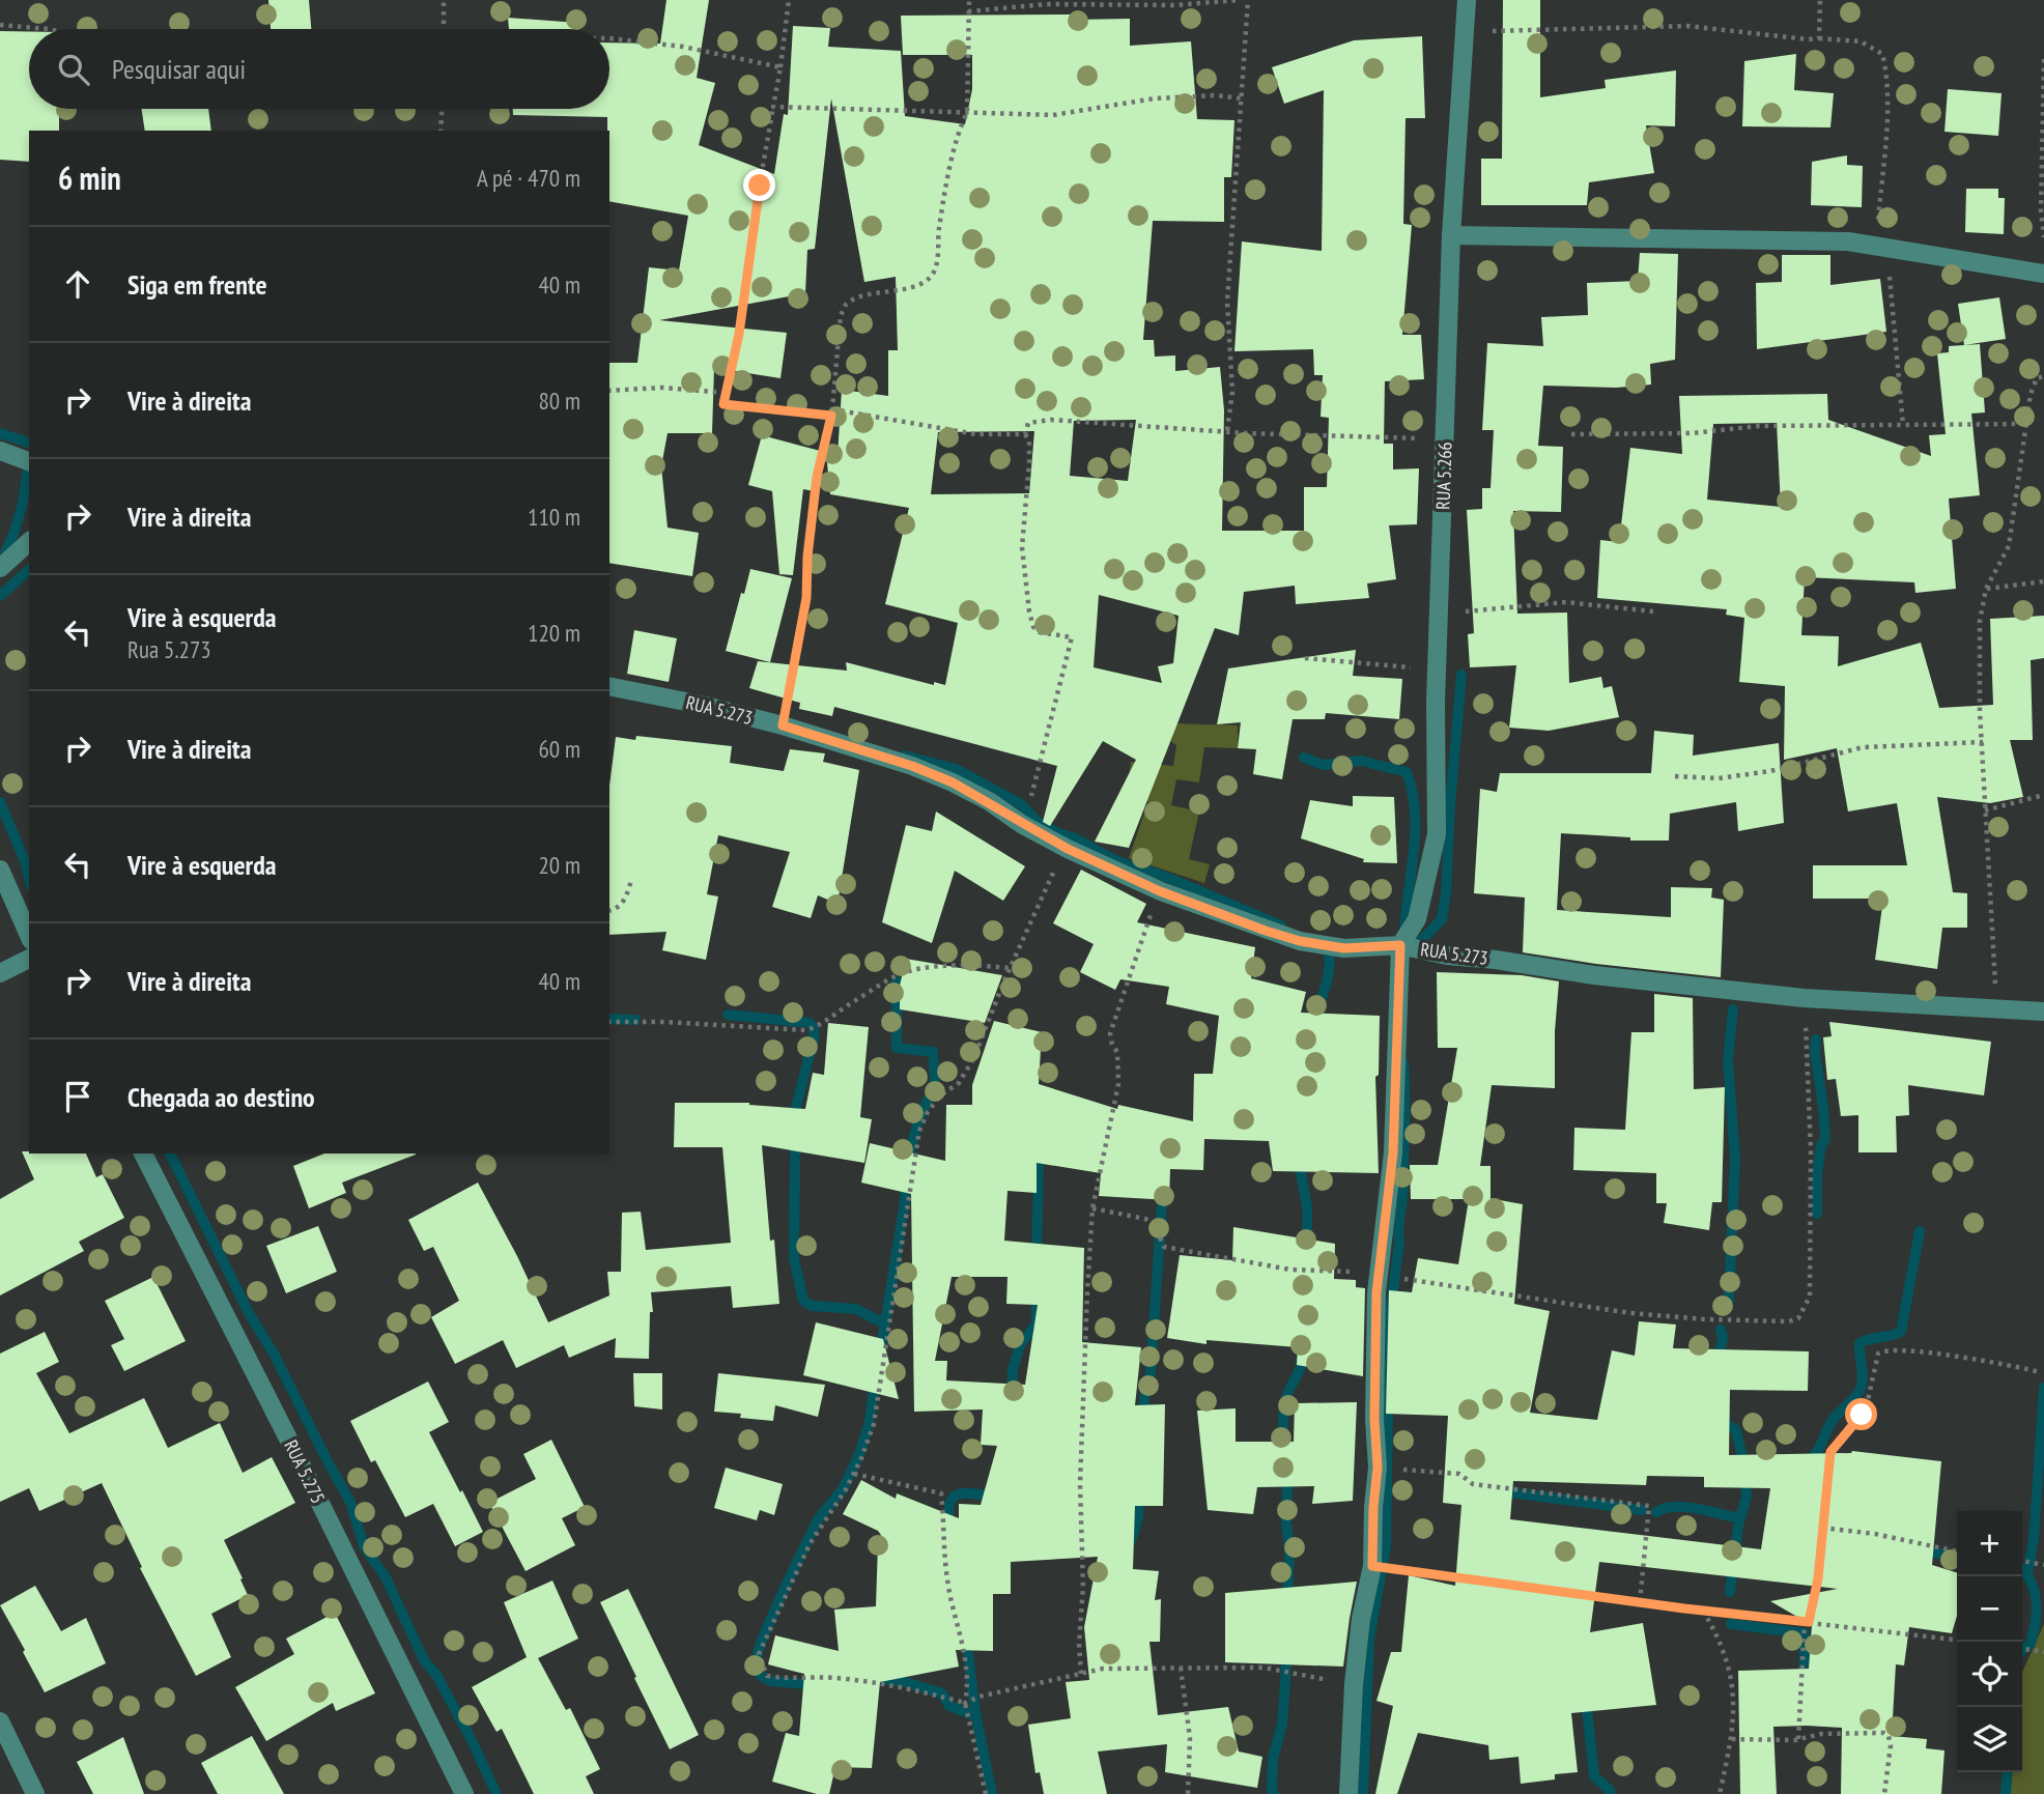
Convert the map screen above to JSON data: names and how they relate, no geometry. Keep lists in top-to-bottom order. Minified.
{"streets":{"street":["RUA 5.266","RUA 5.273","RUA 5.275"]},"crossings":[["RUA 5.266","RUA 5.273"]],"page":{"search":"Pesquisar aqui","heading":["6 min","A pé · 470 m"],"list":[["Siga em frente","40 m"],["Vire à direita","80 m"],["Vire à direita","110 m"],["Vire à esquerda","Rua 5.273","120 m"],["Vire à direita","60 m"],["Vire à esquerda","20 m"],["Vire à direita","40 m"],"Chegada ao destino"],"map_buttons":["+","−"]}}
